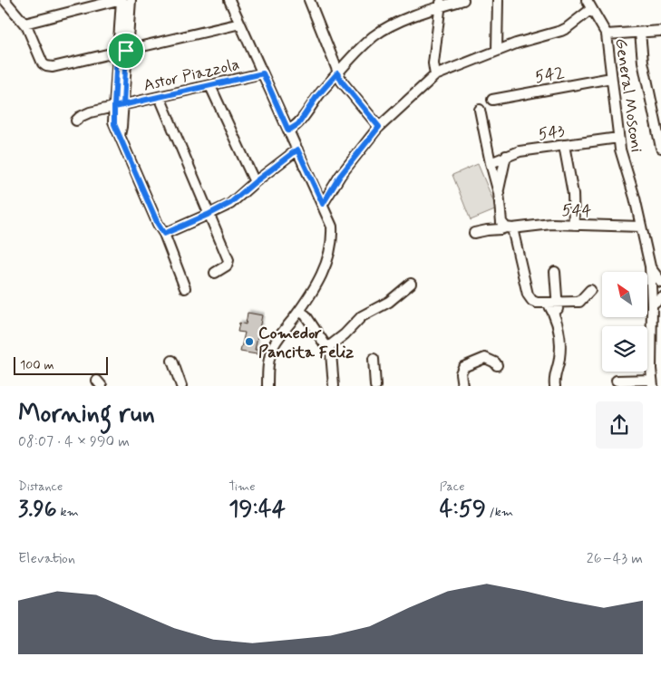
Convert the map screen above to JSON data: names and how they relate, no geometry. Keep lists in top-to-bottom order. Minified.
{"streets":{"street":["Astor Piazzola","542","General Mosconi","543","544"]},"crossings":[["542","General Mosconi"],["General Mosconi","543"],["General Mosconi","544"]],"places":["Comedor Pancita Feliz"],"scale_bar":"100 m","north":"top left","page":{"scale":"100 m","heading":["Morning run","08:07 · 4 × 990 m"],"stats":[["Distance","3.96 km"],["Time","19:44"],["Pace","4:59 /km"]],"chart":["Elevation","26–43 m"]}}
